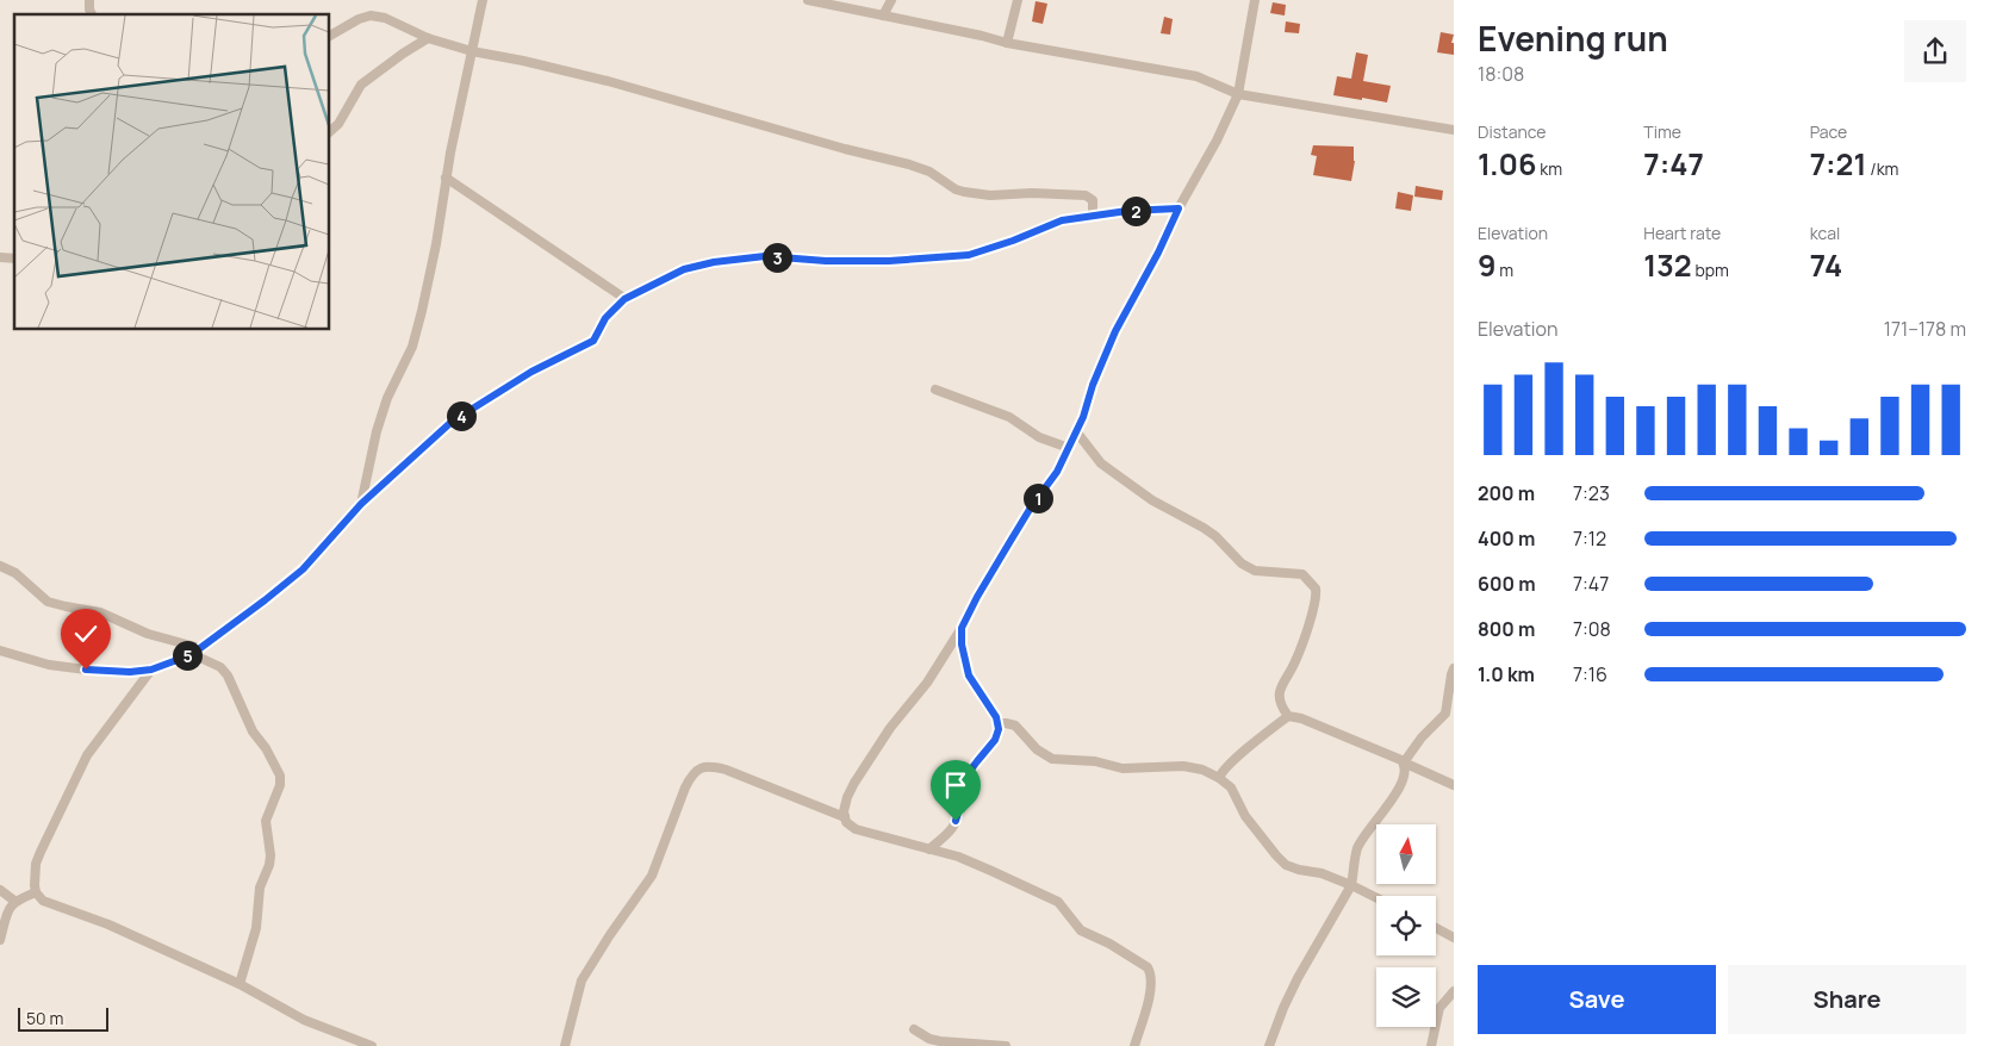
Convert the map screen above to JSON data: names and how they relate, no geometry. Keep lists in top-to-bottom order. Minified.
{"scale_bar":"50 m","north":"top","page":{"heading":["Evening run","18:08"],"stats":[["Distance","1.06 km"],["Time","7:47"],["Pace","7:21 /km"],["Elevation","9 m"],["Heart rate","132 bpm"],["kcal","74"]],"pins":["2","3","4","1","5"],"chart":["Elevation","171–178 m"],"list":[{"name":"200 m","note":"7:23"},{"name":"400 m","note":"7:12"},{"name":"600 m","note":"7:47"},{"name":"800 m","note":"7:08"},{"name":"1.0 km","note":"7:16"}],"buttons":["Save","Share"],"scale":"50 m"}}
